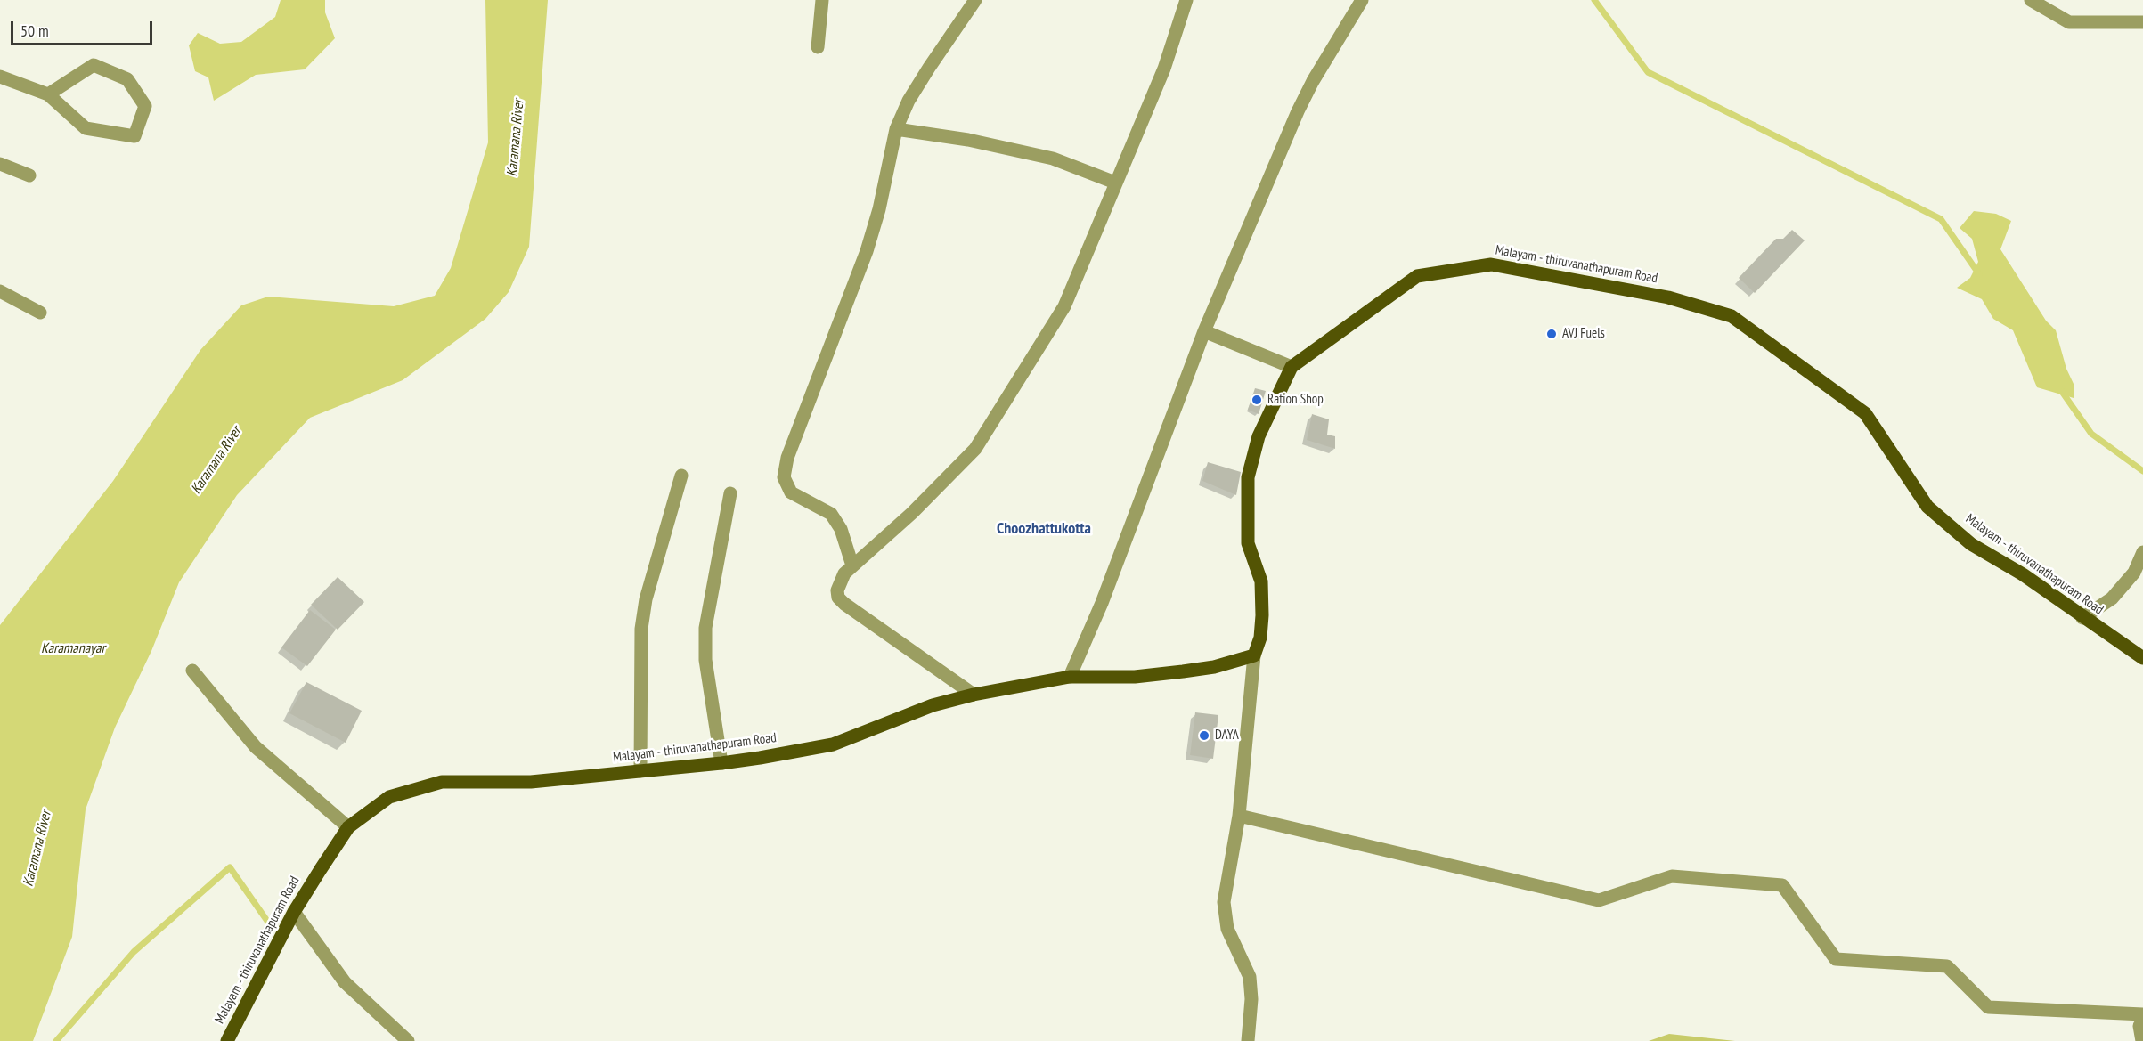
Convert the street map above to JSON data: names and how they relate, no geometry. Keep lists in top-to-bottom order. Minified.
{"streets":{"main road":["Malayam - thiruvanathapuram Road"]},"districts":["Choozhattukotta"],"water":["Karamana River","Karamanayar"],"places":["AVJ Fuels","Ration Shop","DAYA"],"scale_bar":"50 m"}
